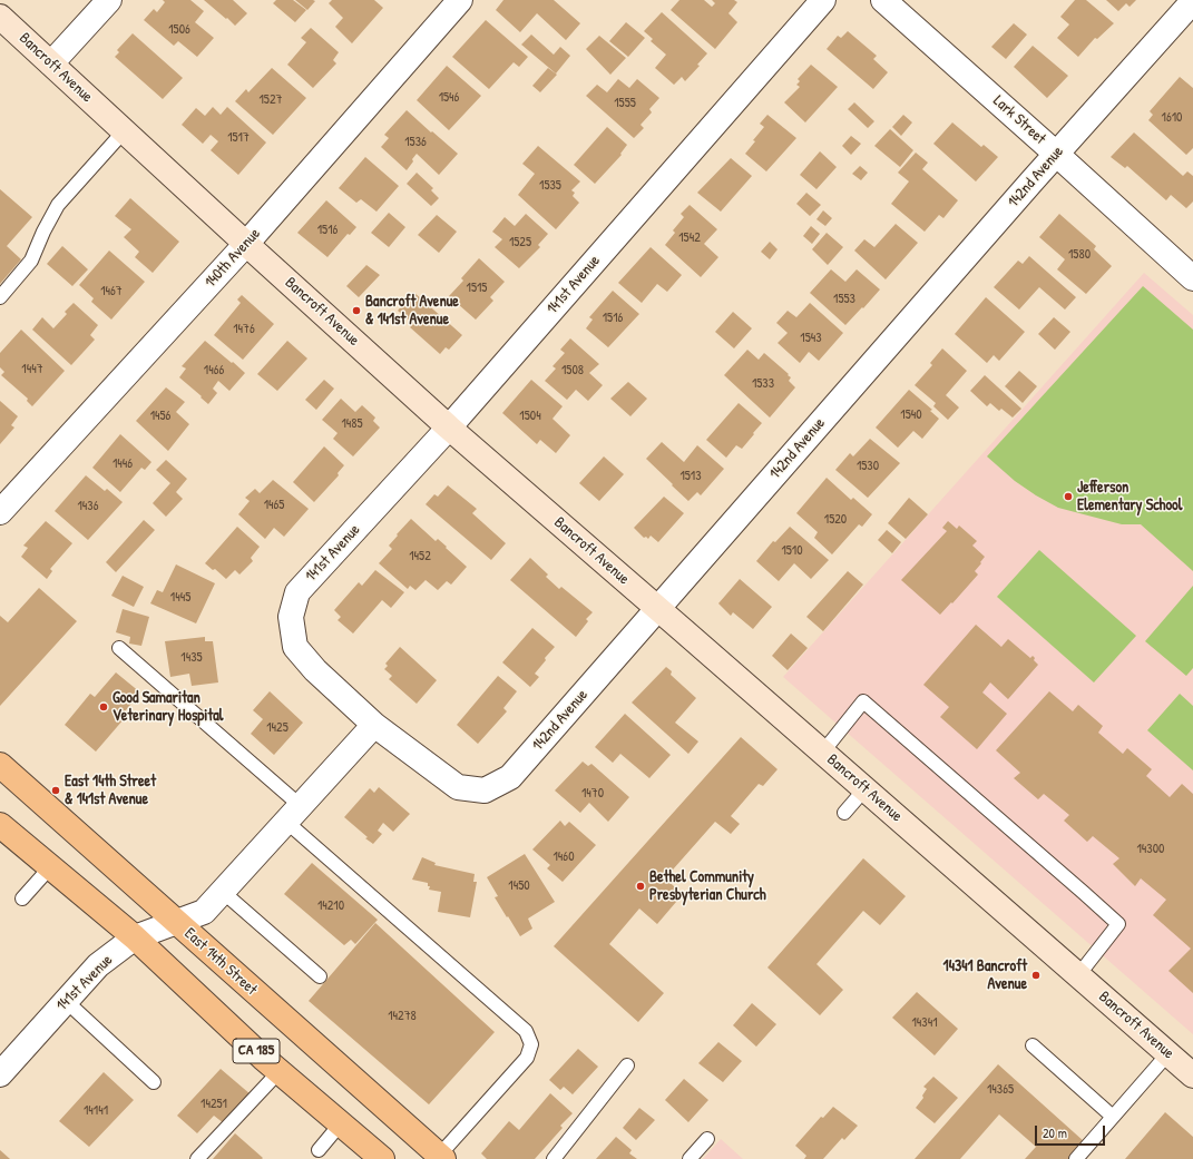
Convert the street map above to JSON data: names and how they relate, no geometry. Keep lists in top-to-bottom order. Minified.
{"streets":{"main road":["Bancroft Avenue","East 14th Street","CA 185"],"street":["Lark Street","142nd Avenue","140th Avenue","141st Avenue"]},"crossings":[["Bancroft Avenue","142nd Avenue"],["Bancroft Avenue","140th Avenue"],["Bancroft Avenue","141st Avenue"],["Lark Street","142nd Avenue"],["142nd Avenue","141st Avenue"],["141st Avenue","East 14th Street"],["141st Avenue","CA 185"]],"places":["Bancroft Avenue & 141st Avenue","Jefferson Elementary School","Good Samaritan Veterinary Hospital","East 14th Street & 141st Avenue","Bethel Community Presbyterian Church","14341 Bancroft Avenue"],"house_numbers":["1506","1546","1527","1555","1610","1517","1536","1535","1516","1542","1525","1580","1515","1467","1553","1516","1476","1543","1447","1466","1508","1533","1540","1456","1504","1485","1446","1530","1513","1465","1436","1520","1510","1452","1445","1435","1425","1470","14300","1460","1450","14210","14278","14341","14365","14251","14141"],"scale_bar":"20 m"}
